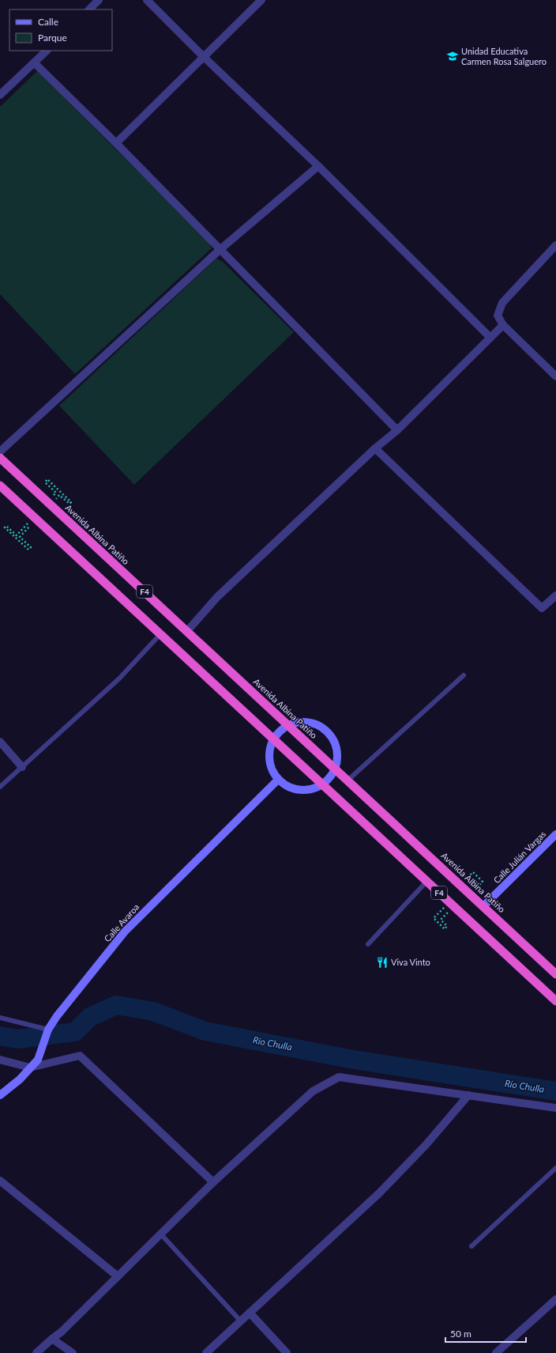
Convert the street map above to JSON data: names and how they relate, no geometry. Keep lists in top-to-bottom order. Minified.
{"streets":{"highway":["Avenida Albina Patiño","F4"],"main road":["Calle Julián Vargas","Calle Avaroa"]},"crossings":[["Avenida Albina Patiño","Calle Julián Vargas"]],"water":["Río Chulla"],"places":{"school or university":["Unidad Educativa Carmen Rosa Salguero"],"restaurant":["Viva Vinto"]},"legend":["Calle","Parque"],"scale_bar":"50 m"}
